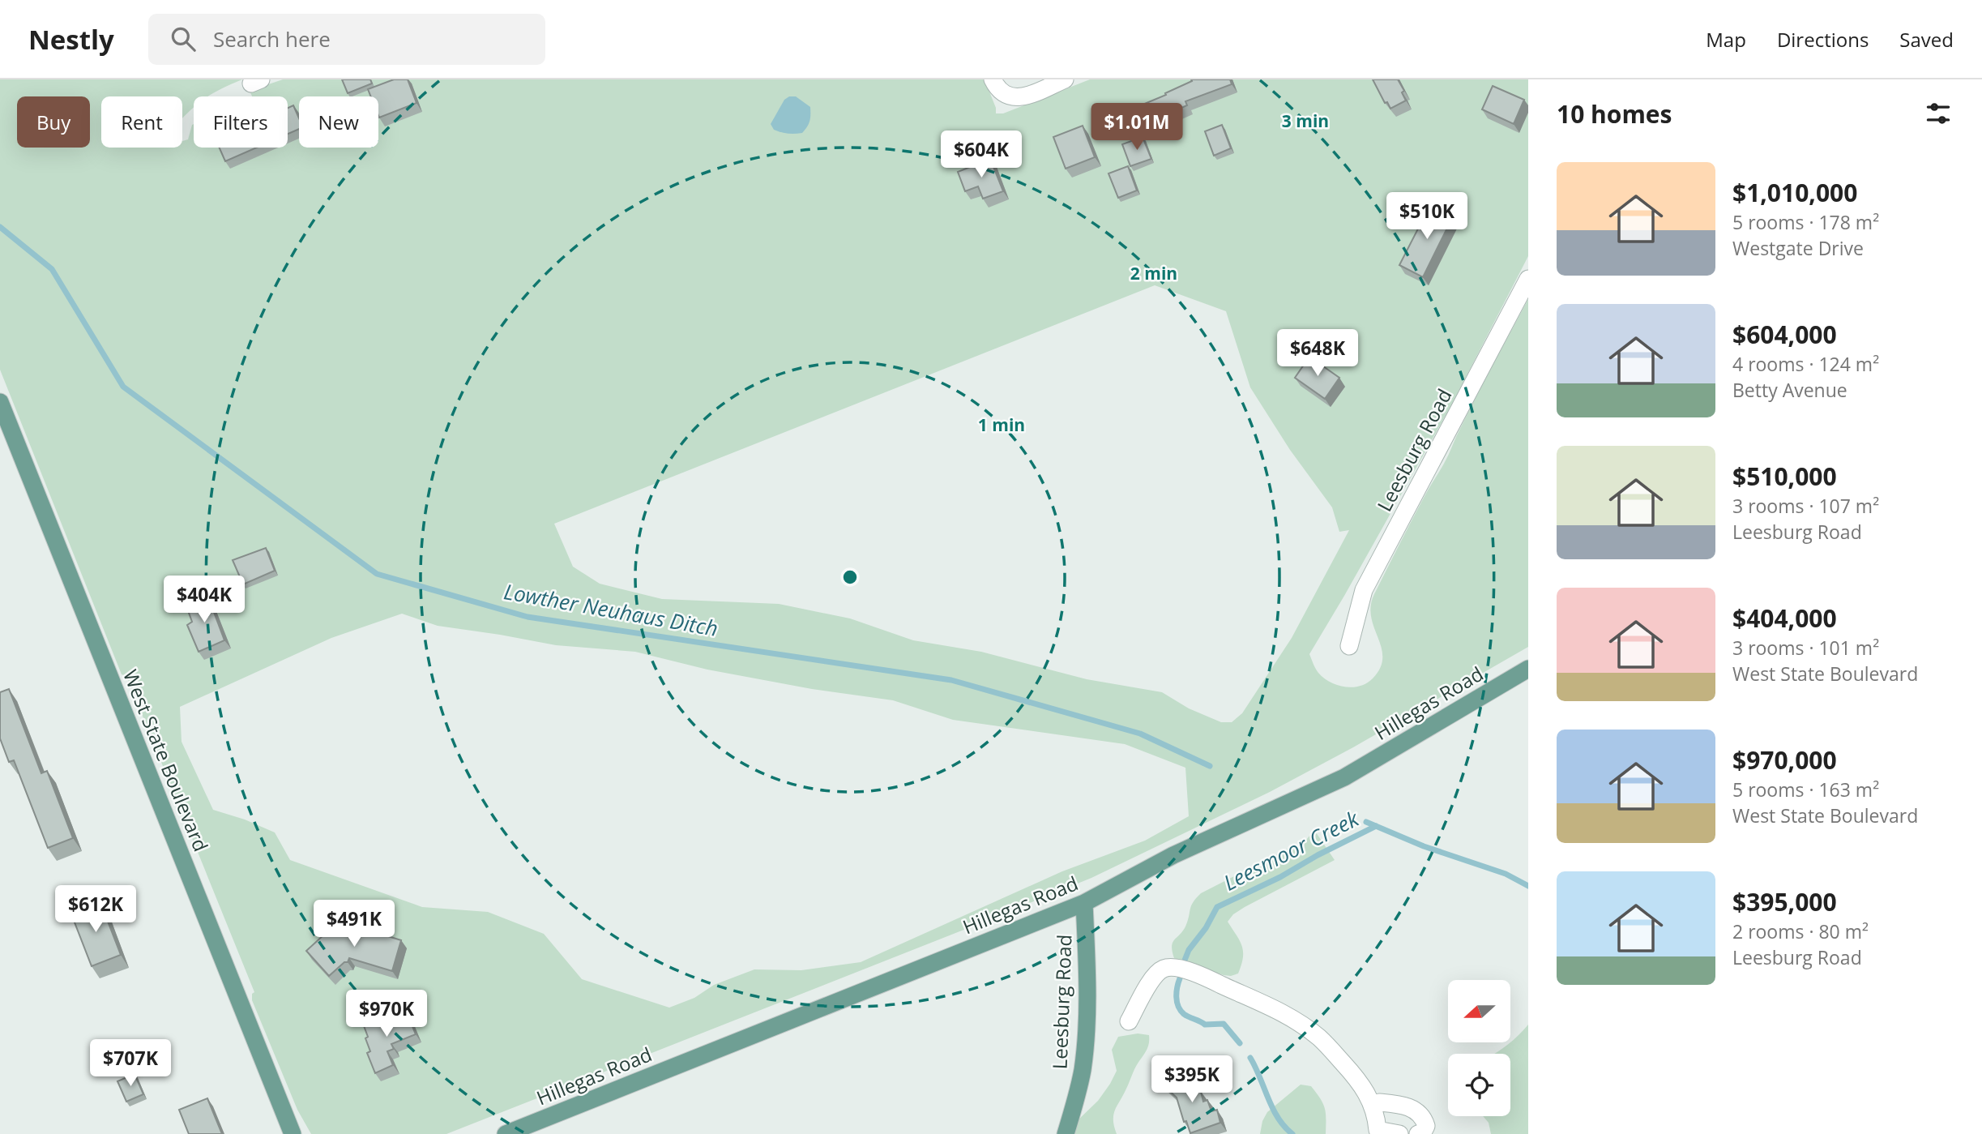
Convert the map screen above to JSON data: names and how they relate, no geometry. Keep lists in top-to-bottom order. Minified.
{"streets":{"main road":["Leesburg Road","Hillegas Road","West State Boulevard"]},"crossings":[["Leesburg Road","Hillegas Road"]],"water":["Lowther Neuhaus Ditch","Leesmoor Creek"],"north":"left","page":{"header":"Nestly","search":"Search here","nav":["Map","Directions","Saved"],"heading":"10 homes","chip":["Buy","Rent","Filters","New"],"price":["$1.01M","$604K","$510K","$648K","$404K","$612K","$491K","$970K","$707K","$395K"],"list":[{"name":"$1,010,000","note":"5 rooms · 178 m² · Westgate Drive"},{"name":"$604,000","note":"4 rooms · 124 m² · Betty Avenue"},{"name":"$510,000","note":"3 rooms · 107 m² · Leesburg Road"},{"name":"$404,000","note":"3 rooms · 101 m² · West State Boulevard"},{"name":"$970,000","note":"5 rooms · 163 m² · West State Boulevard"},{"name":"$395,000","note":"2 rooms · 80 m² · Leesburg Road"}]},"rings":["3 min","2 min","1 min"]}
